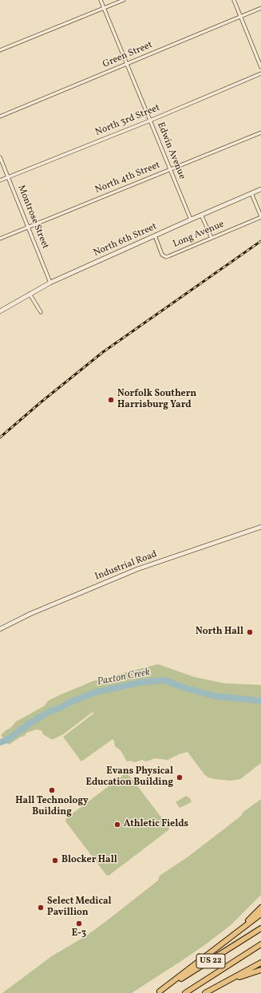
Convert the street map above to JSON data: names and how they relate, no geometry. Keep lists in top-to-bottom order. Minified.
{"streets":{"highway":["US 22"],"street":["Green Street","North 3rd Street","Edwin Avenue","North 4th Street","Montrose Street","Long Avenue","North 6th Street","Industrial Road"]},"crossings":[["Green Street","Edwin Avenue"],["North 3rd Street","Edwin Avenue"],["North 3rd Street","Montrose Street"],["Edwin Avenue","North 4th Street"],["Edwin Avenue","North 6th Street"],["North 4th Street","Montrose Street"],["Montrose Street","North 6th Street"],["Long Avenue","North 6th Street"]],"water":["Paxton Creek"],"places":["Norfolk Southern Harrisburg Yard","North Hall","Evans Physical Education Building","Hall Technology Building","Athletic Fields","Blocker Hall","Select Medical Pavillion","E-3"]}
